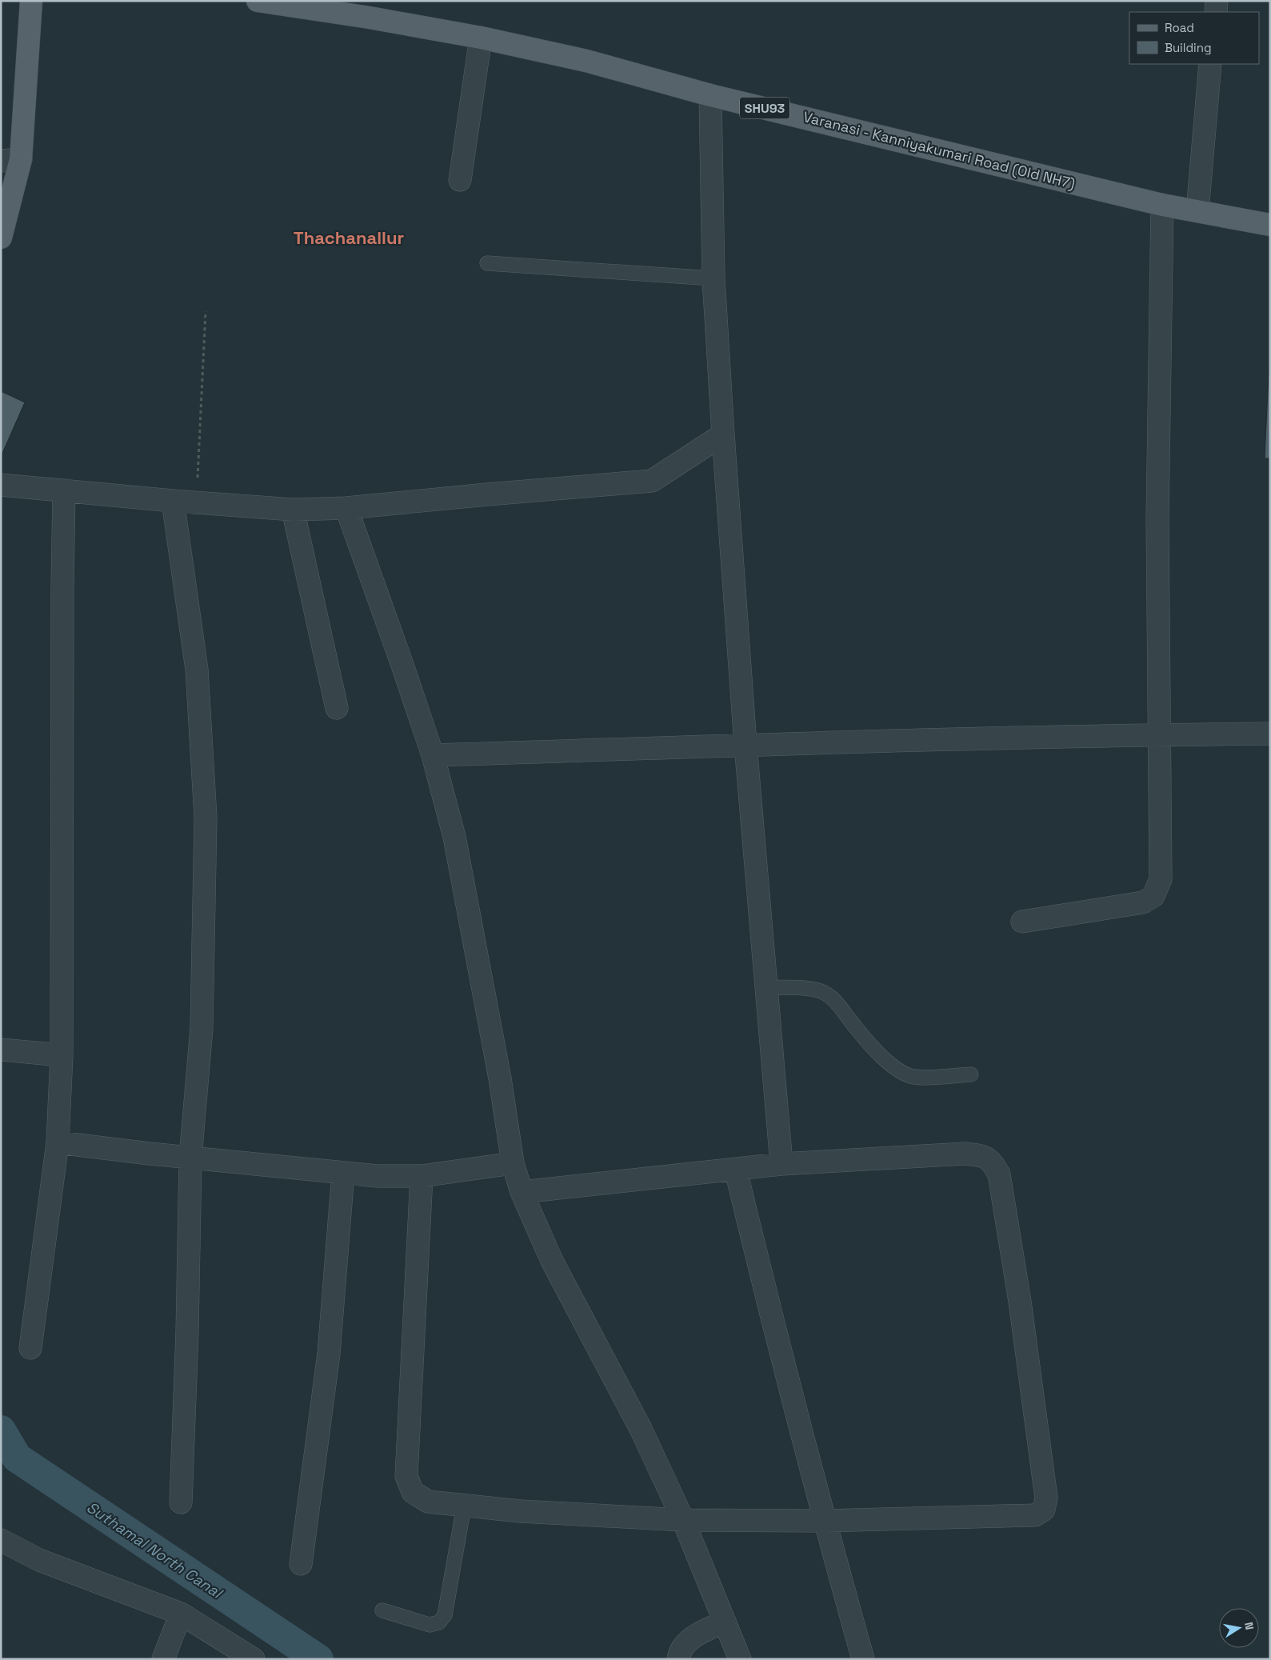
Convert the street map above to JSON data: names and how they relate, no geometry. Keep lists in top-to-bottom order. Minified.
{"streets":{"main road":["SHU93","Varanasi - Kanniyakumari Road (Old NH7)"]},"districts":["Thachanallur"],"water":["Suthamal North Canal"],"legend":["Road","Building"],"north":"right"}
